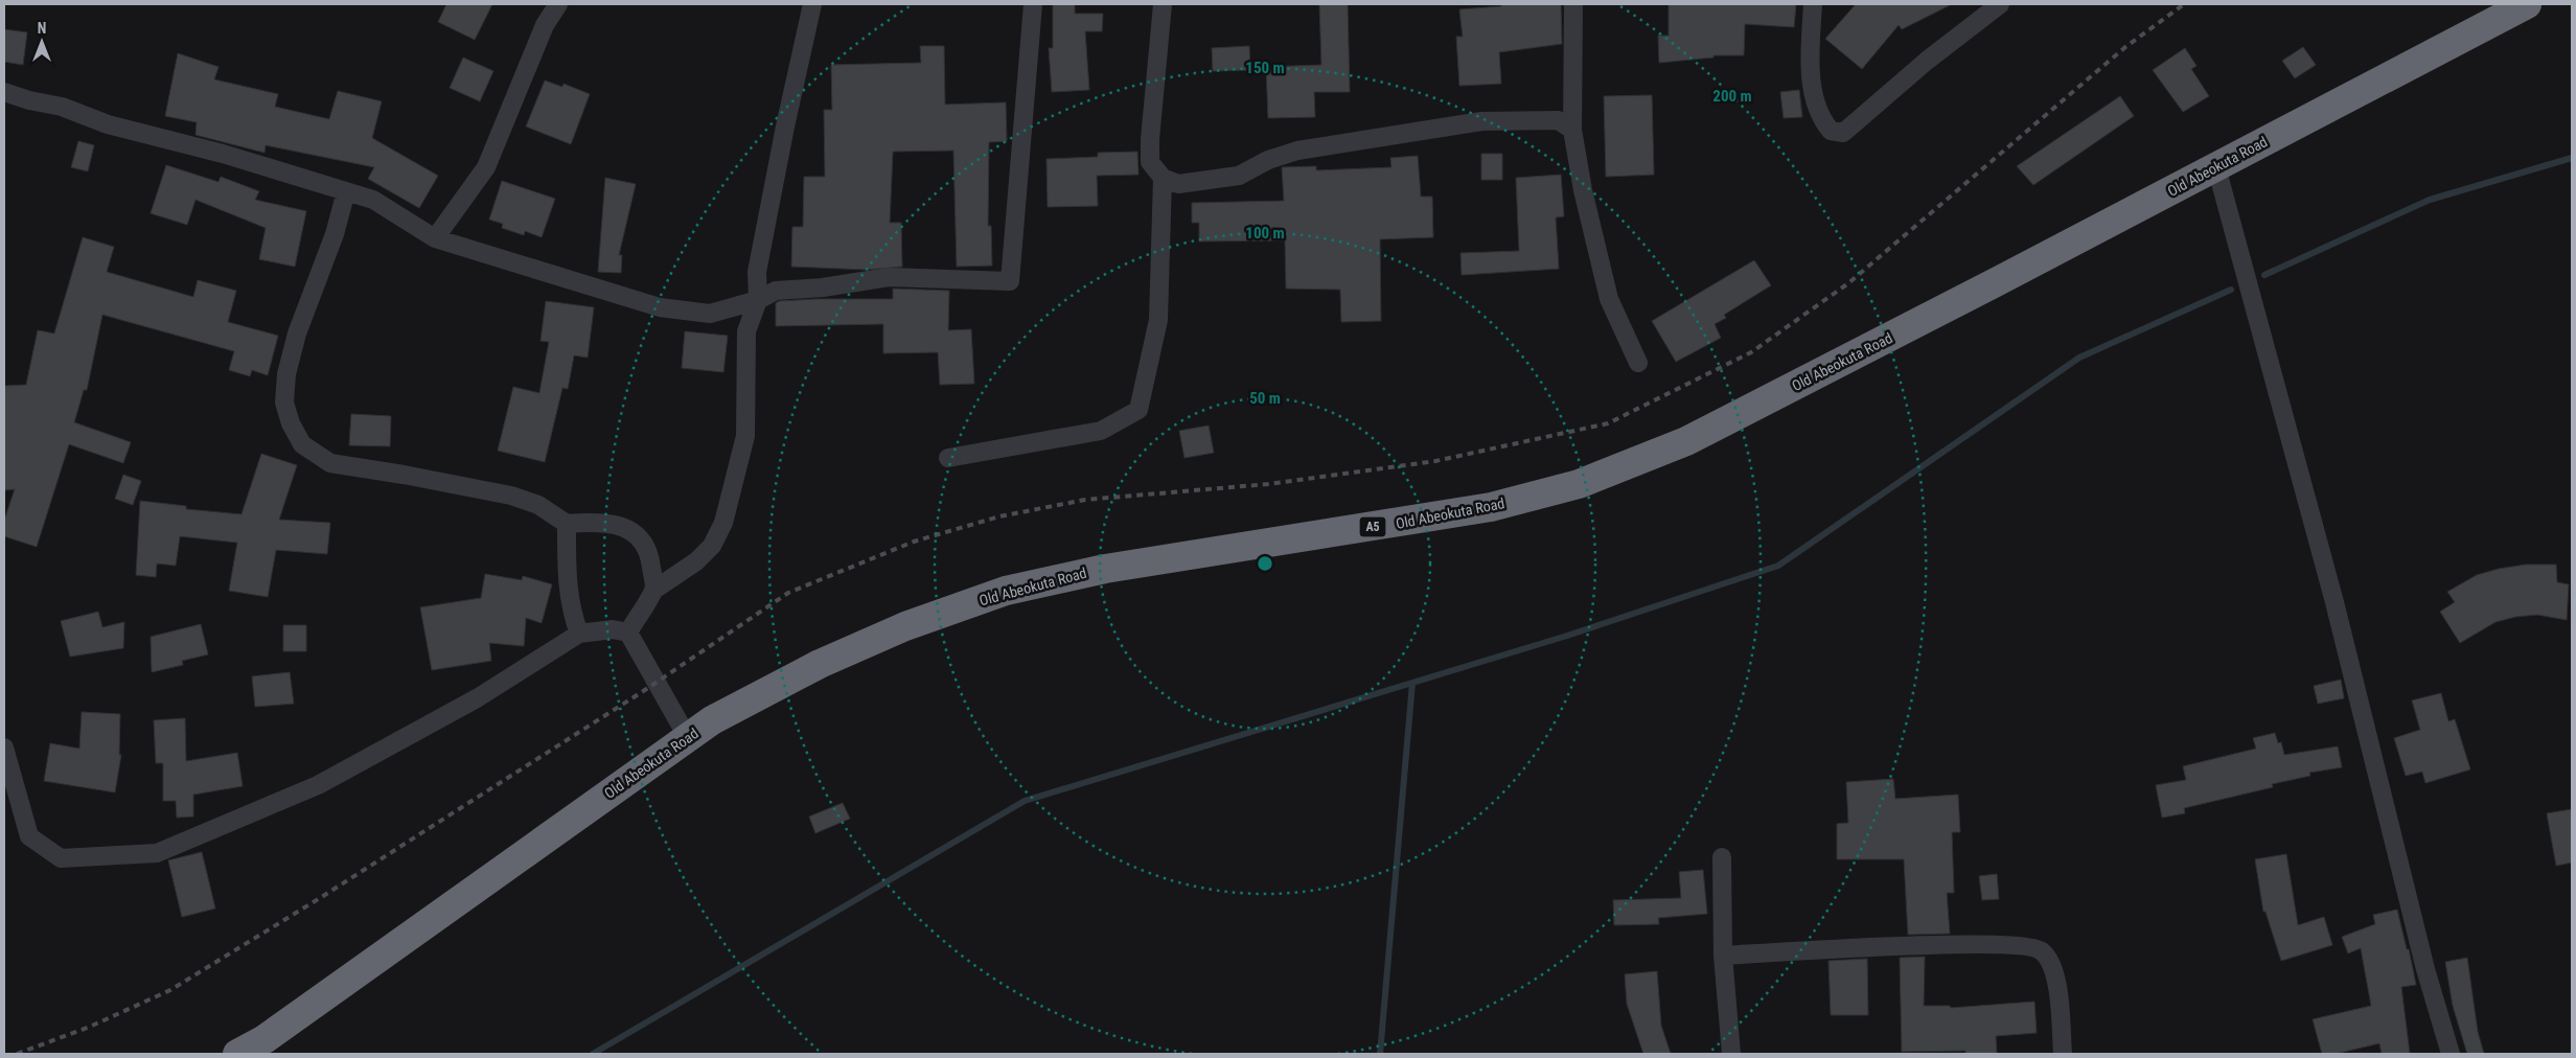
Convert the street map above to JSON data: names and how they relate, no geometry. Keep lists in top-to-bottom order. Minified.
{"streets":{"highway":["Old Abeokuta Road","A5"]},"north":"top","rings":["150 m","200 m","100 m","50 m"]}
